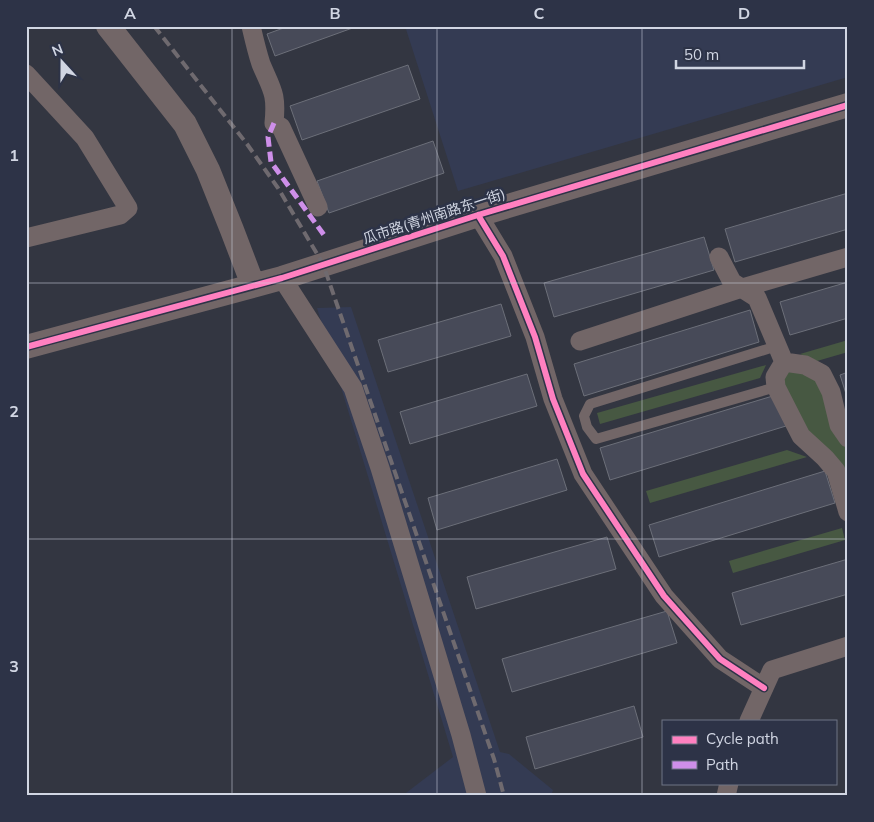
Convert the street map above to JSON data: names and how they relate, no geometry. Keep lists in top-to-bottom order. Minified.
{"streets":{"street":["瓜市路(青州南路东一街)"]},"legend":["Cycle path","Path"],"scale_bar":"50 m","north":"top","grid":{"columns":["A","B","C","D"],"rows":["1","2","3"]}}
